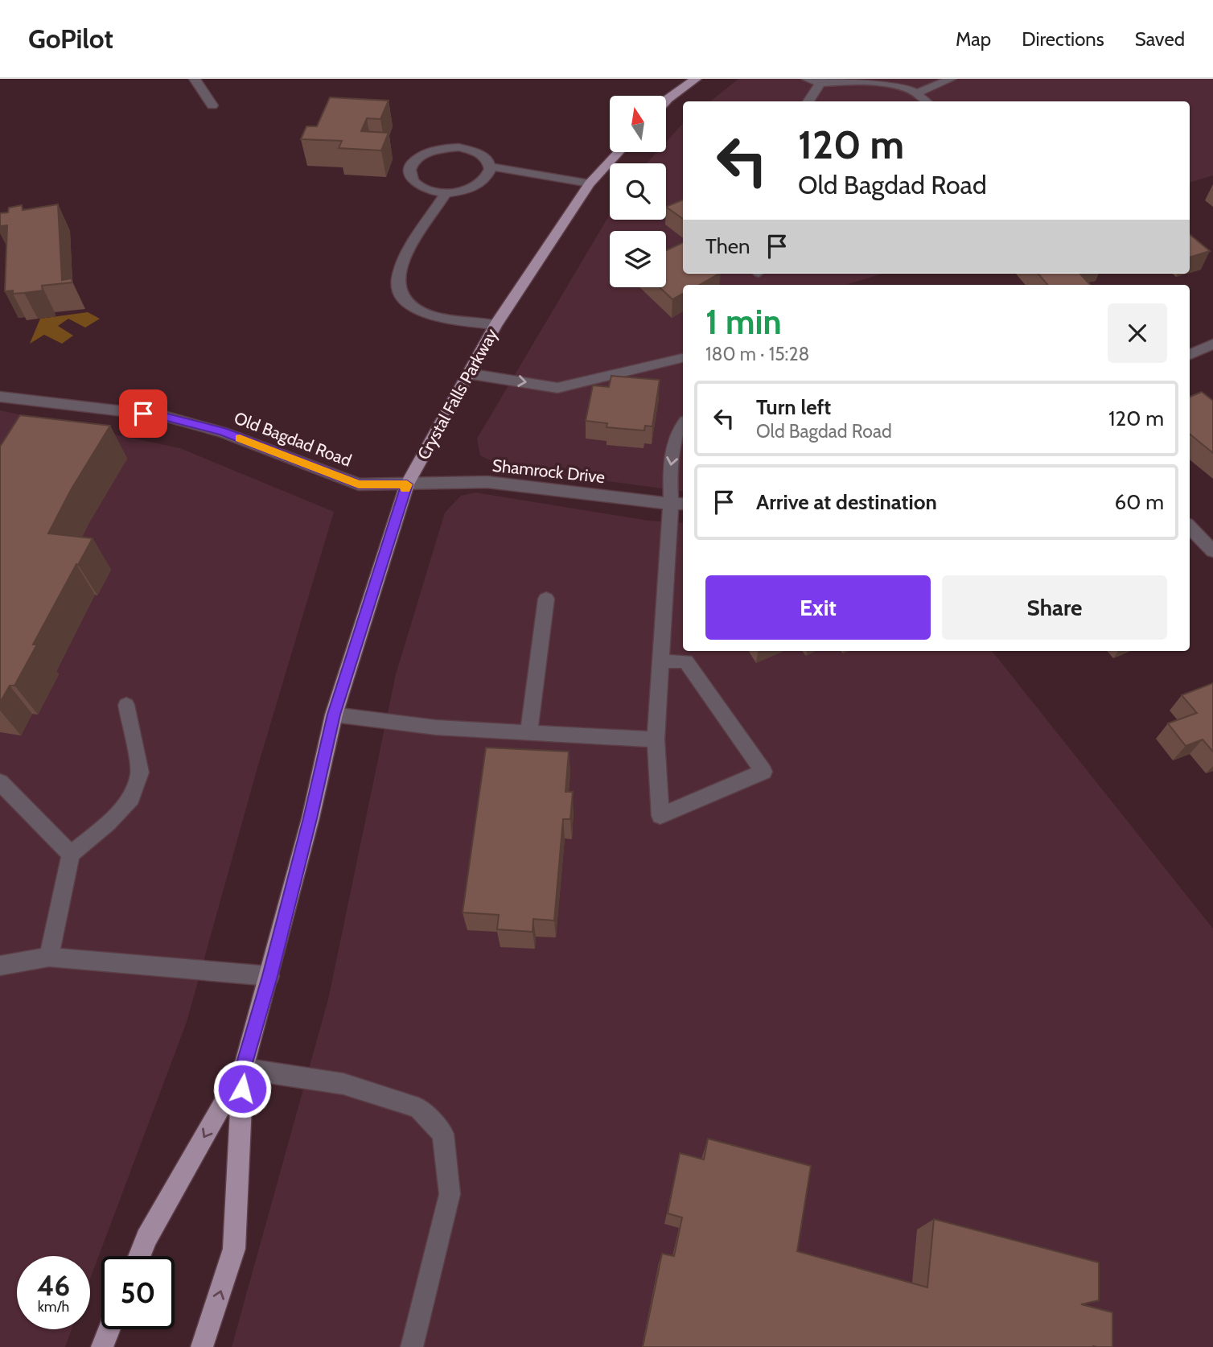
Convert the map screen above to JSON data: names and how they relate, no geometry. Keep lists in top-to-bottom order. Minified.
{"streets":{"main road":["Crystal Falls Parkway"],"street":["Old Bagdad Road","Shamrock Drive"]},"crossings":[["Crystal Falls Parkway","Old Bagdad Road"],["Crystal Falls Parkway","Shamrock Drive"],["Old Bagdad Road","Shamrock Drive"]],"north":"top","page":{"header":"GoPilot","nav":["Map","Directions","Saved"],"turn":["120 m","Old Bagdad Road"],"then":"Then","heading":["1 min","180 m · 15:28"],"list":[{"name":"Turn left","note":"Old Bagdad Road","value":"120 m"},{"name":"Arrive at destination","value":"60 m"}],"buttons":["Exit","Share"],"speed":"46 km/h","limit":"50"}}
